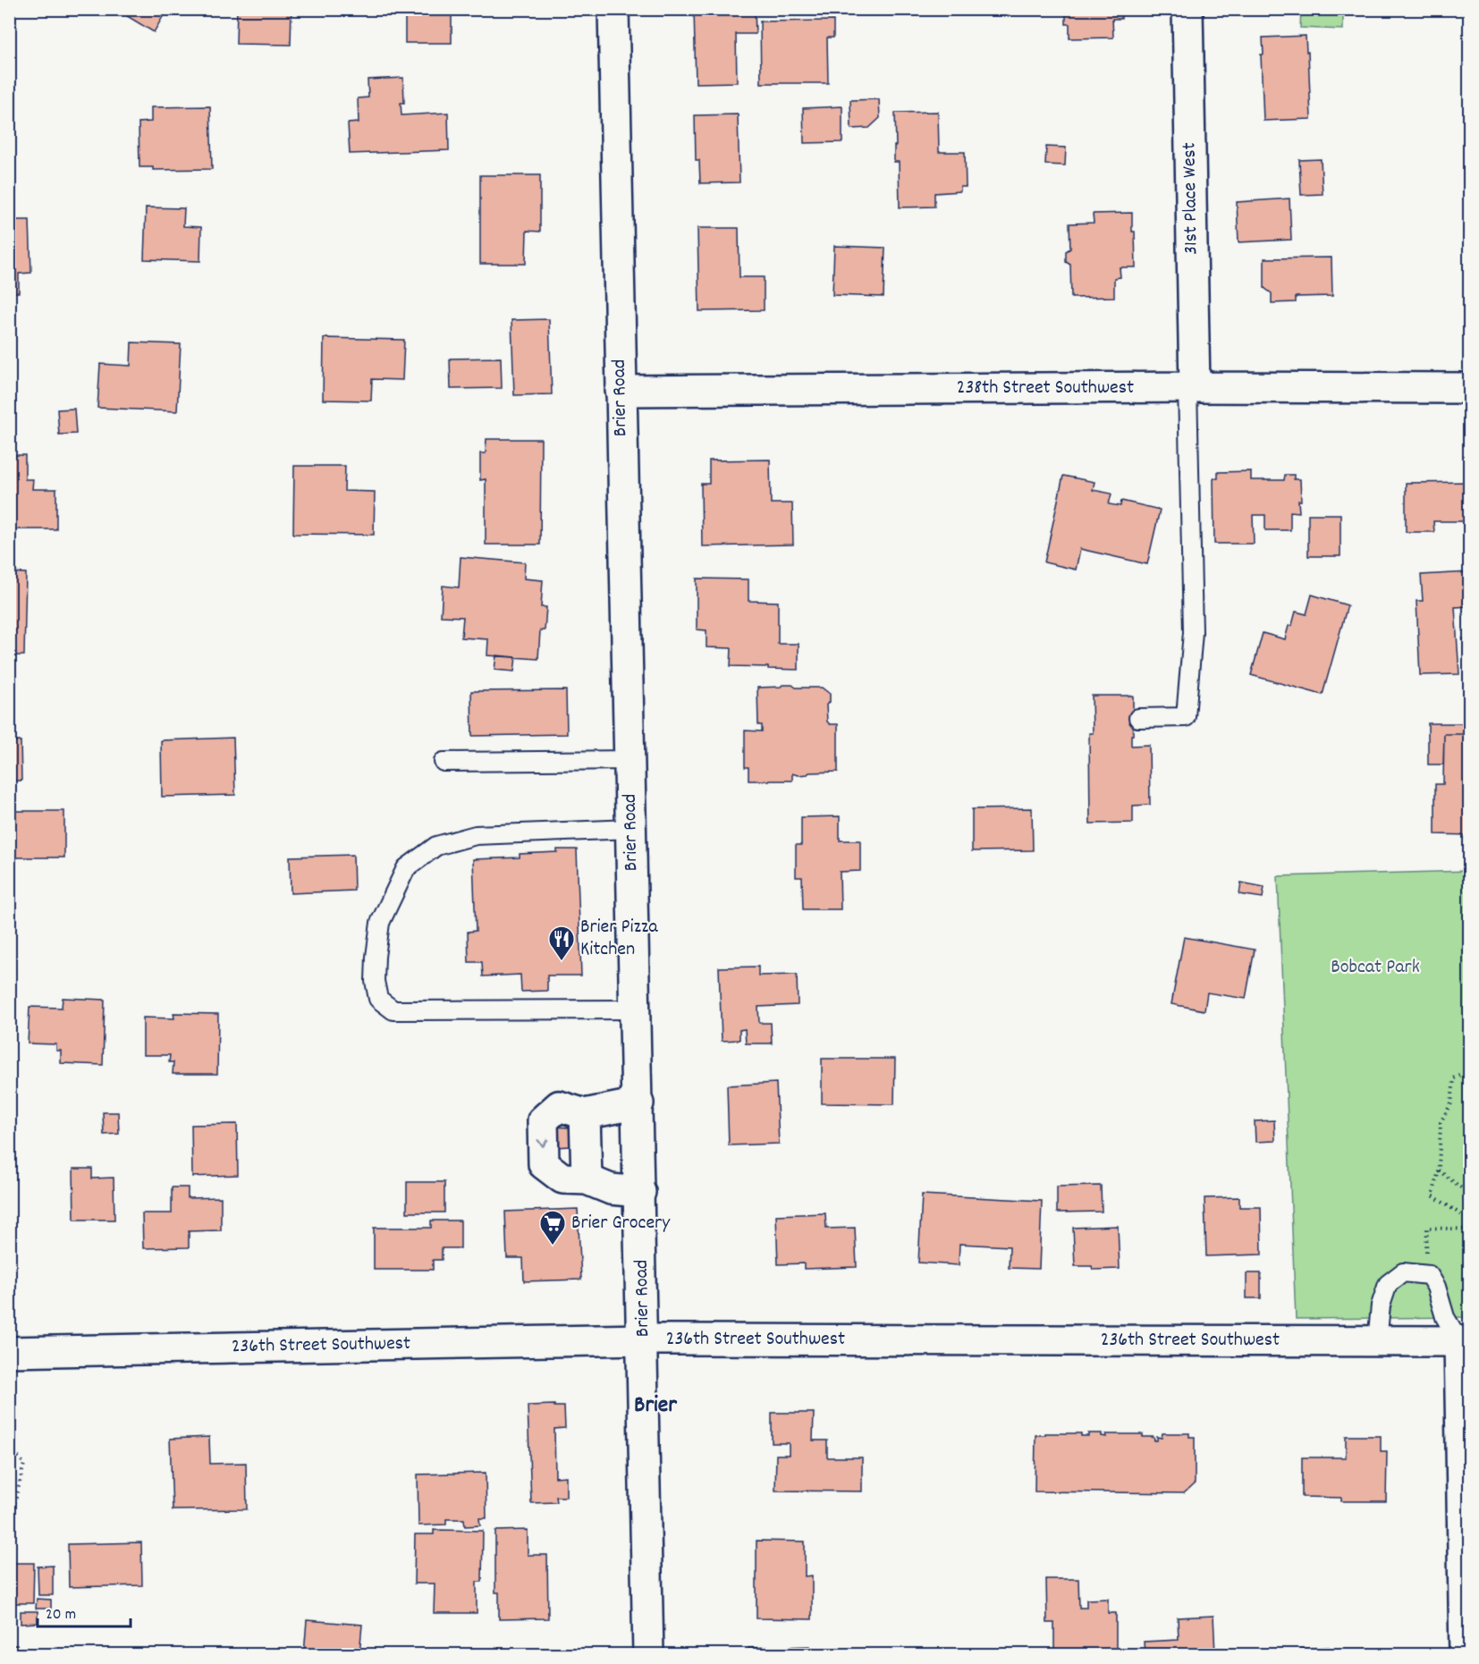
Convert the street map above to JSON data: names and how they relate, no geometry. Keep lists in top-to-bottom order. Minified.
{"streets":{"street":["31st Place West","238th Street Southwest","Brier Road","236th Street Southwest"]},"crossings":[["31st Place West","238th Street Southwest"],["238th Street Southwest","Brier Road"],["Brier Road","236th Street Southwest"]],"districts":["Brier"],"parks":["Bobcat Park"],"places":{"restaurant":["Brier Pizza Kitchen"],"supermarket":["Brier Grocery"]},"scale_bar":"20 m"}
